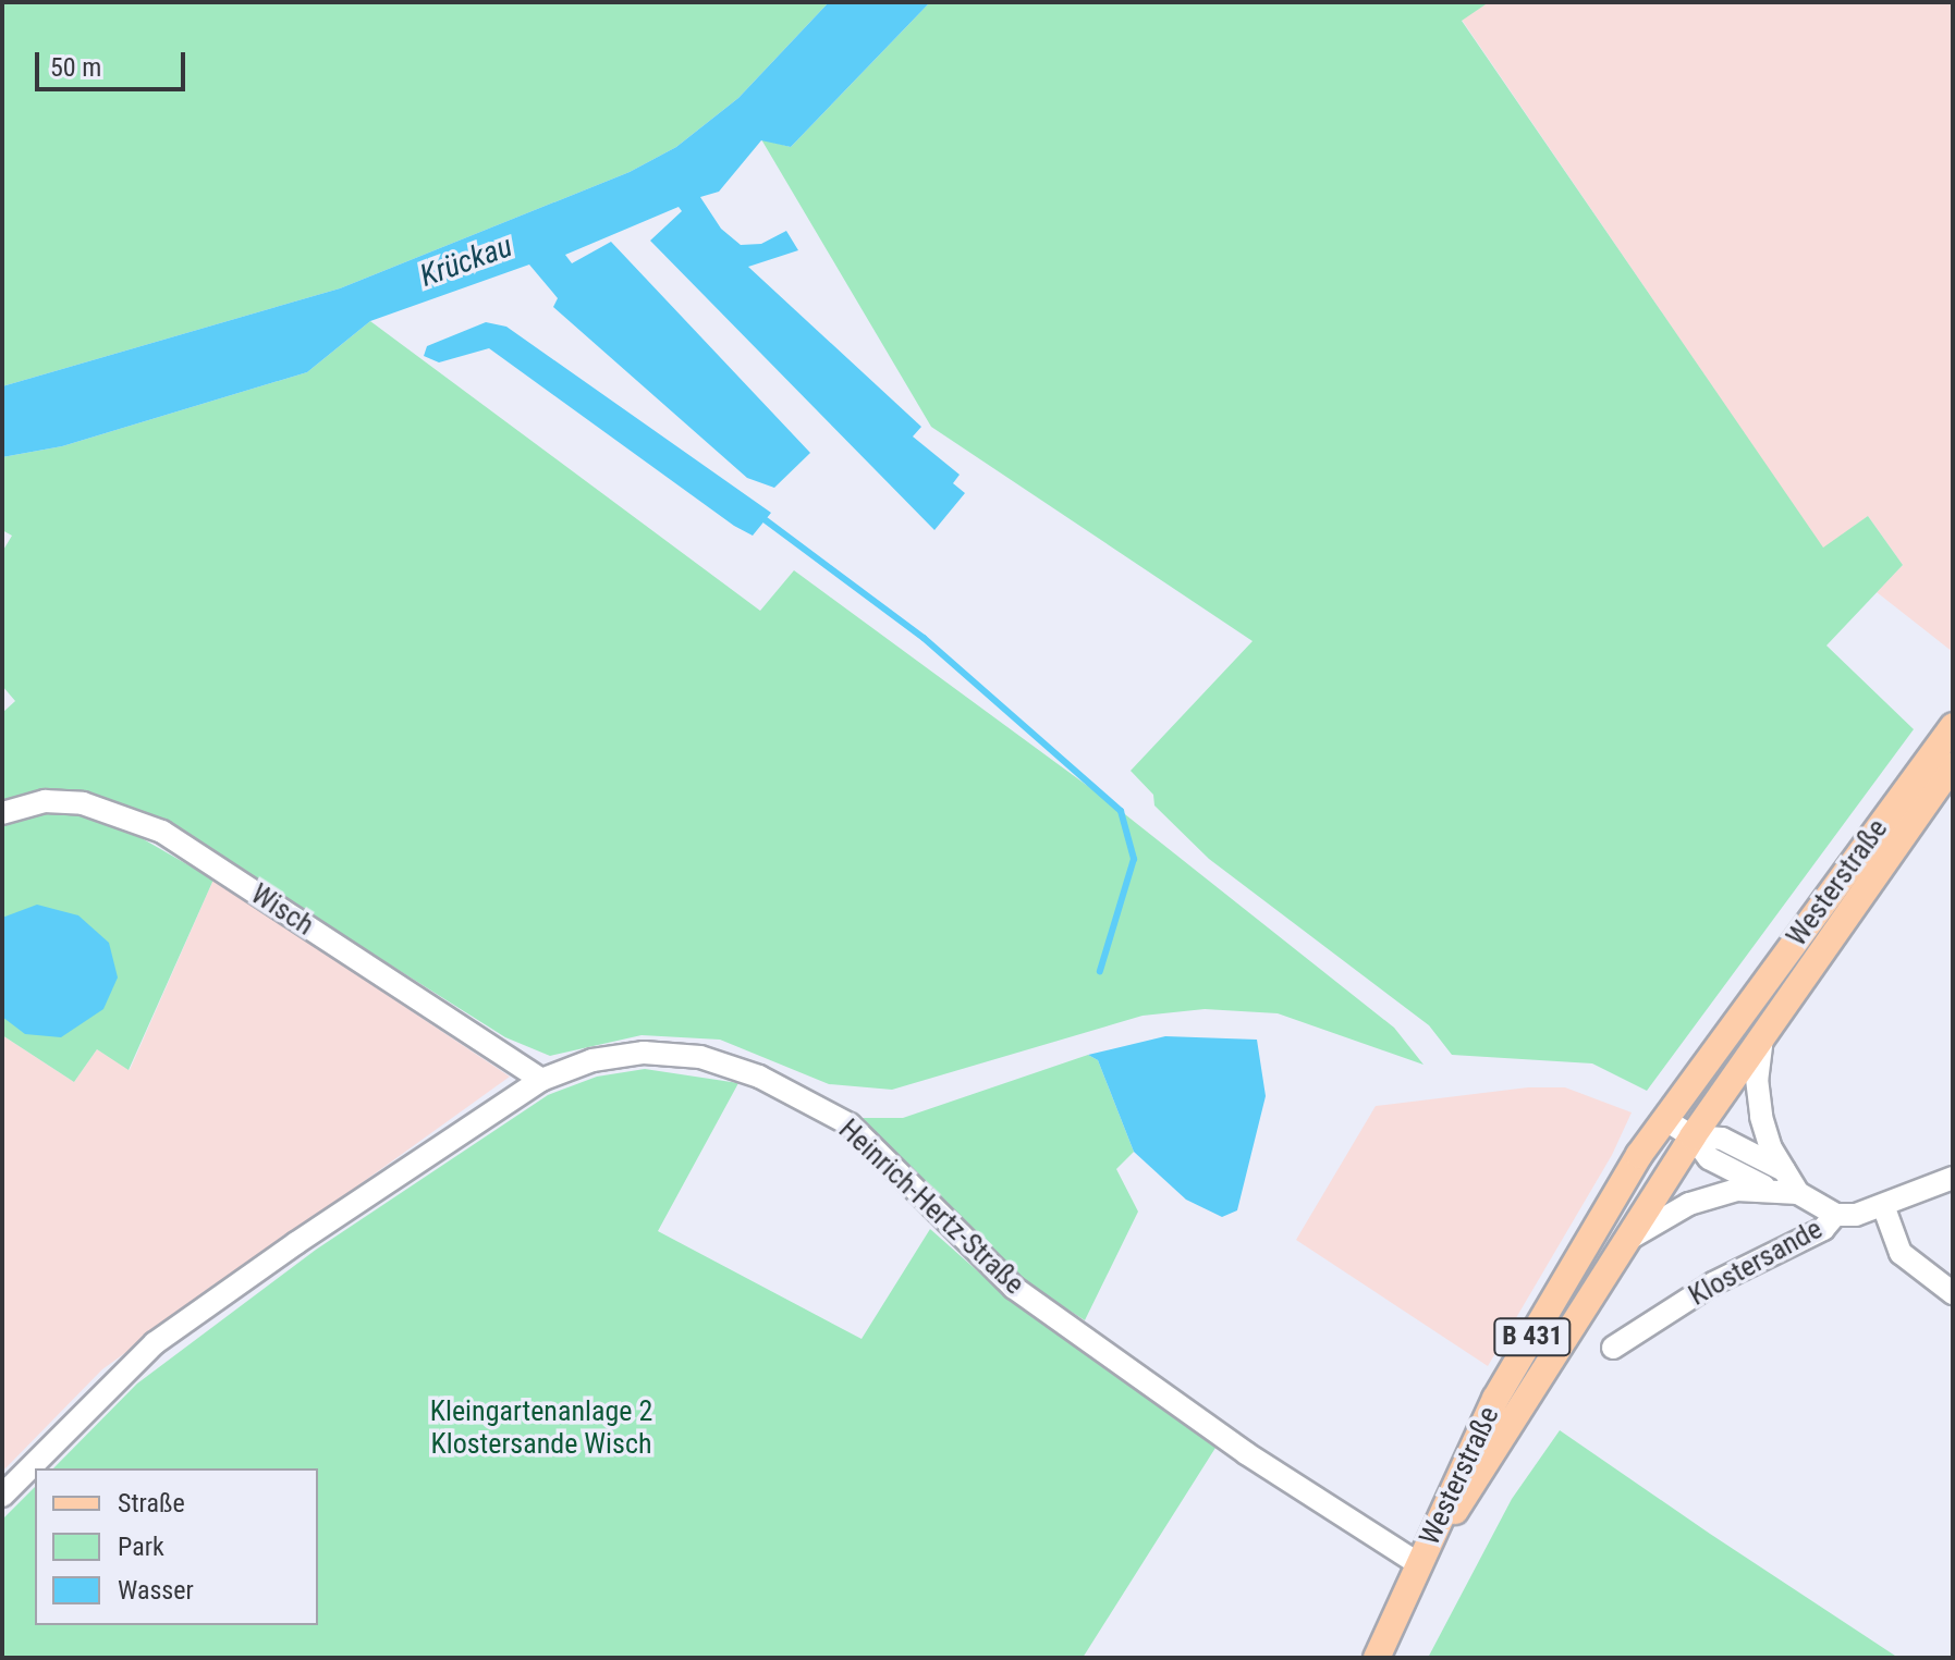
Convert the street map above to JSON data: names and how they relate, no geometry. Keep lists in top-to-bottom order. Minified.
{"streets":{"main road":["Westerstraße","B 431"],"street":["Wisch","Heinrich-Hertz-Straße","Klostersande"]},"crossings":[["Westerstraße","Heinrich-Hertz-Straße"],["Westerstraße","B 431"],["Wisch","Heinrich-Hertz-Straße"],["Heinrich-Hertz-Straße","B 431"]],"water":["Krückau"],"parks":["Kleingartenanlage 2 Klostersande Wisch"],"legend":["Straße","Park","Wasser"],"scale_bar":"50 m"}
